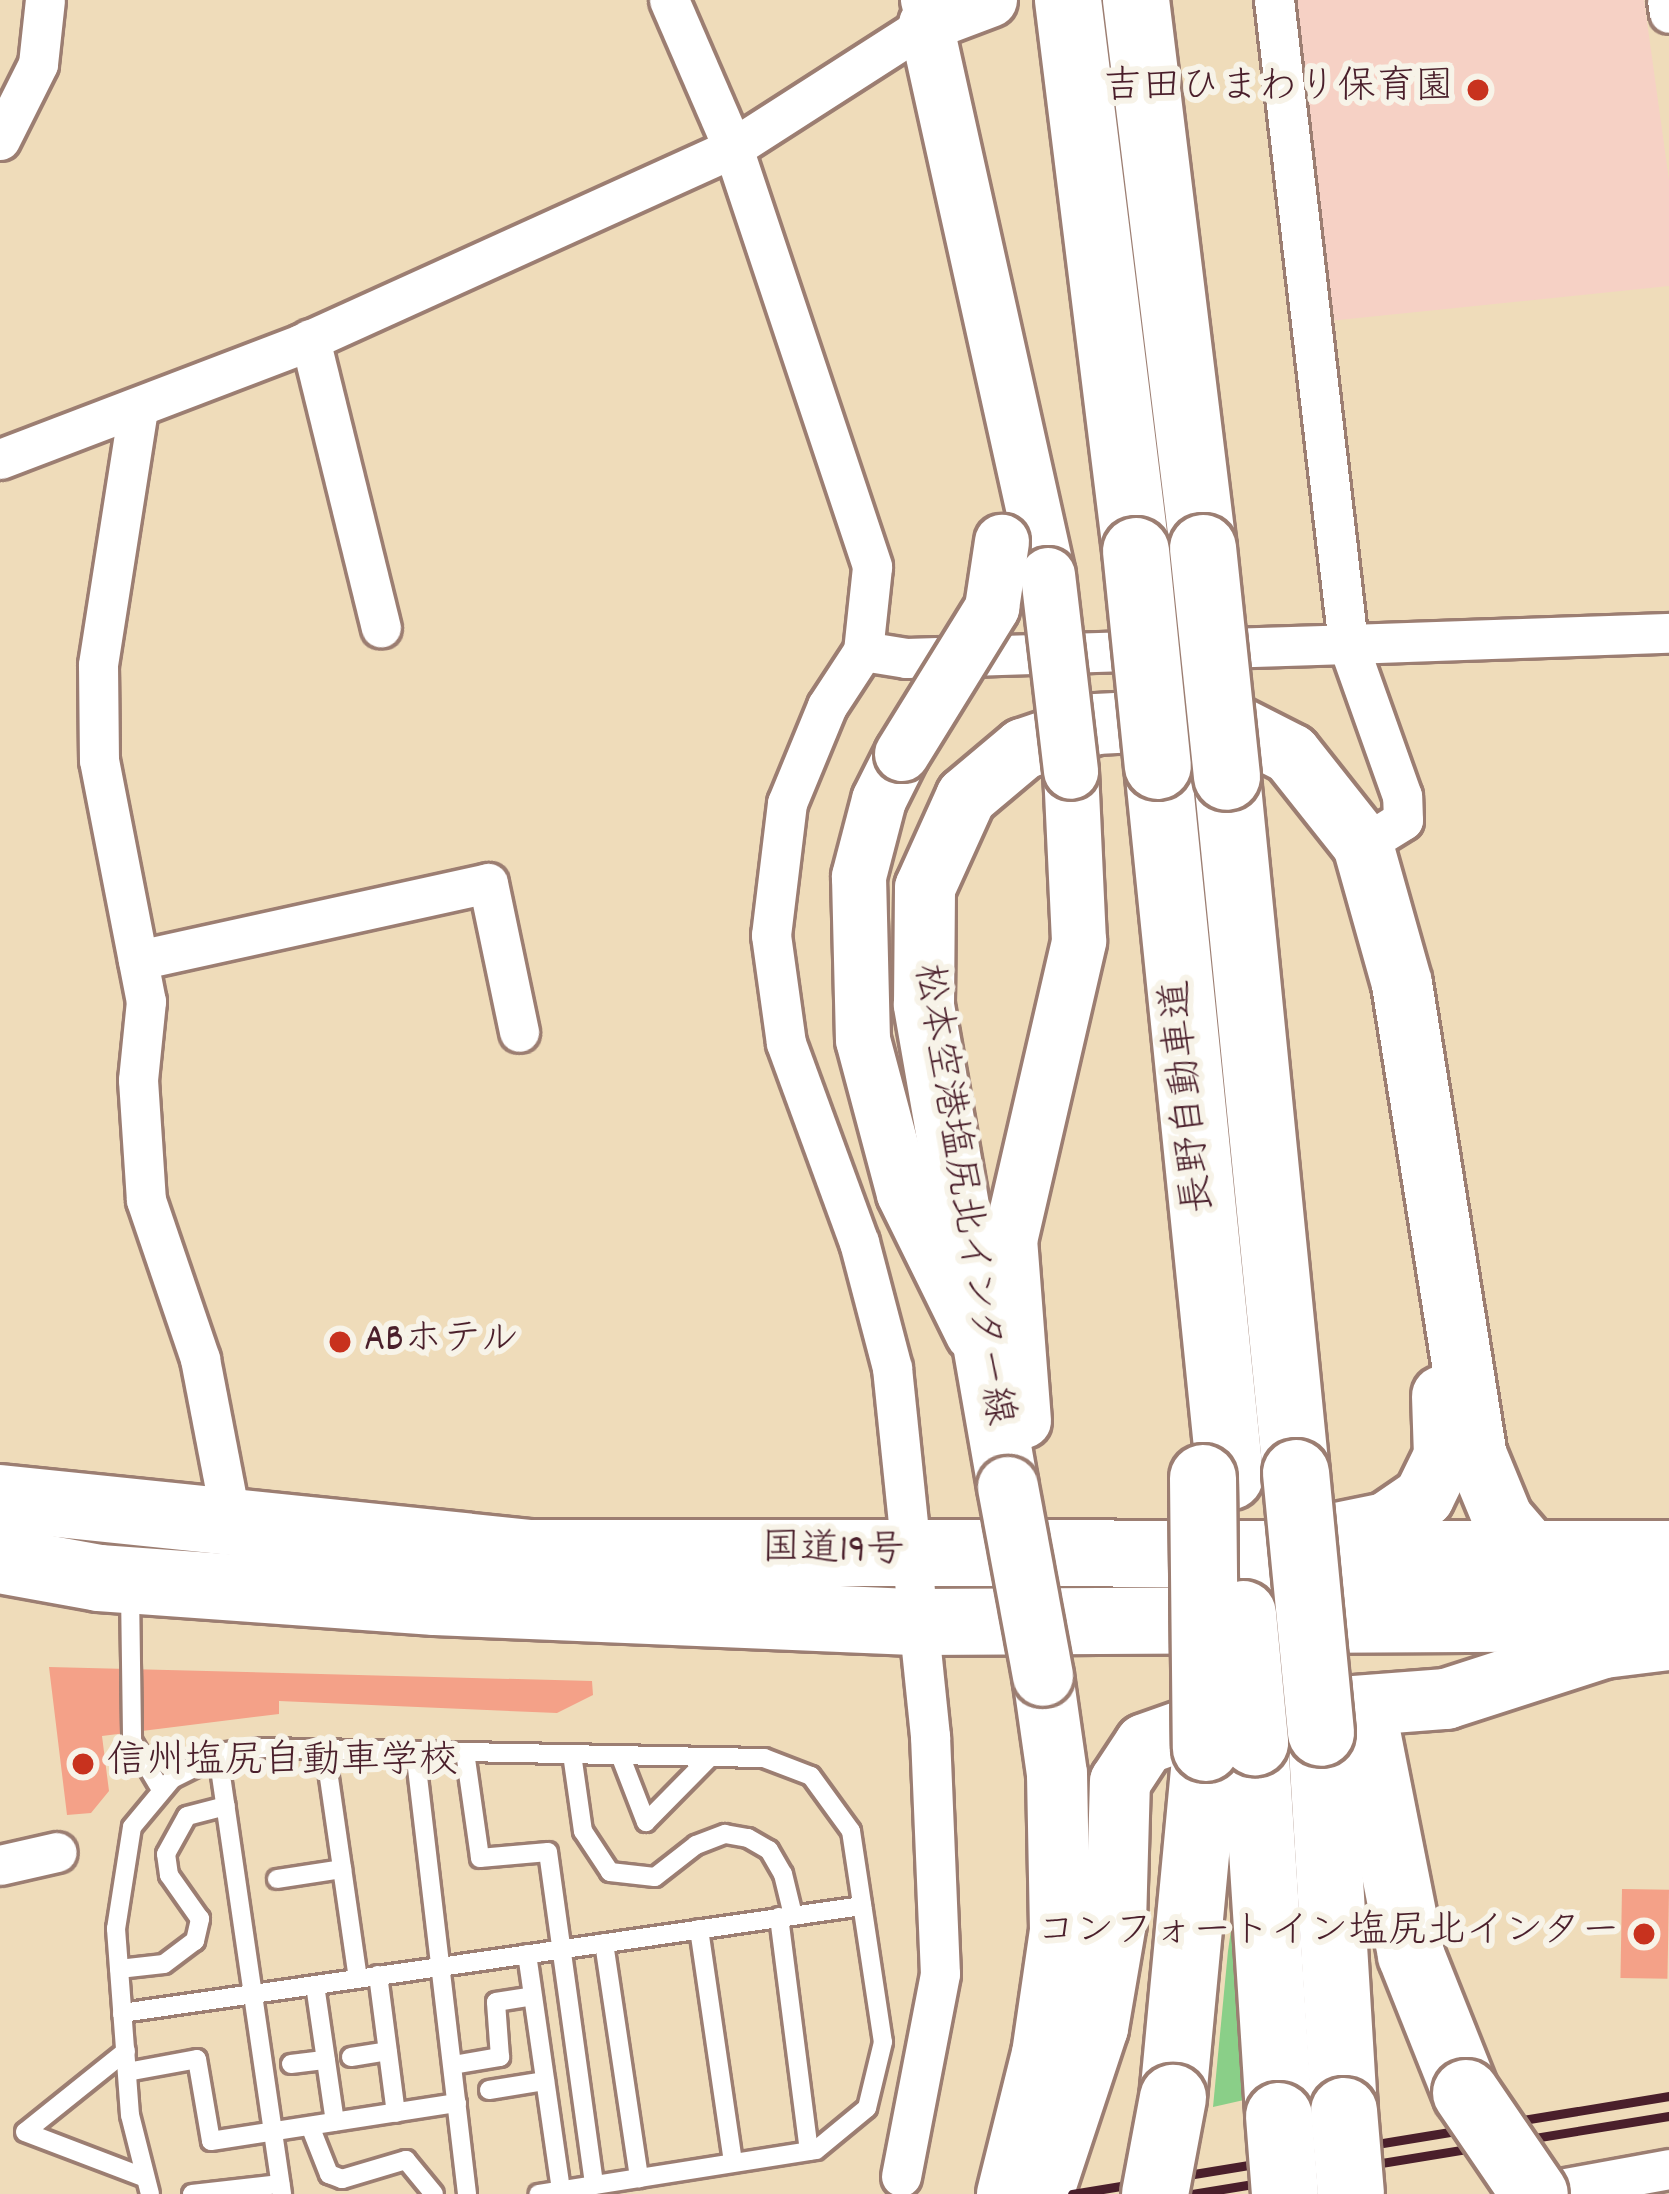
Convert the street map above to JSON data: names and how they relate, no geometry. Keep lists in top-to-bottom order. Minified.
{"streets":{"highway":["長野自動車道","国道19号"],"main road":["松本空港塩尻北インター線"]},"places":["吉田ひまわり保育園","ABホテル","信州塩尻自動車学校","コンフォートイン塩尻北インター"]}
